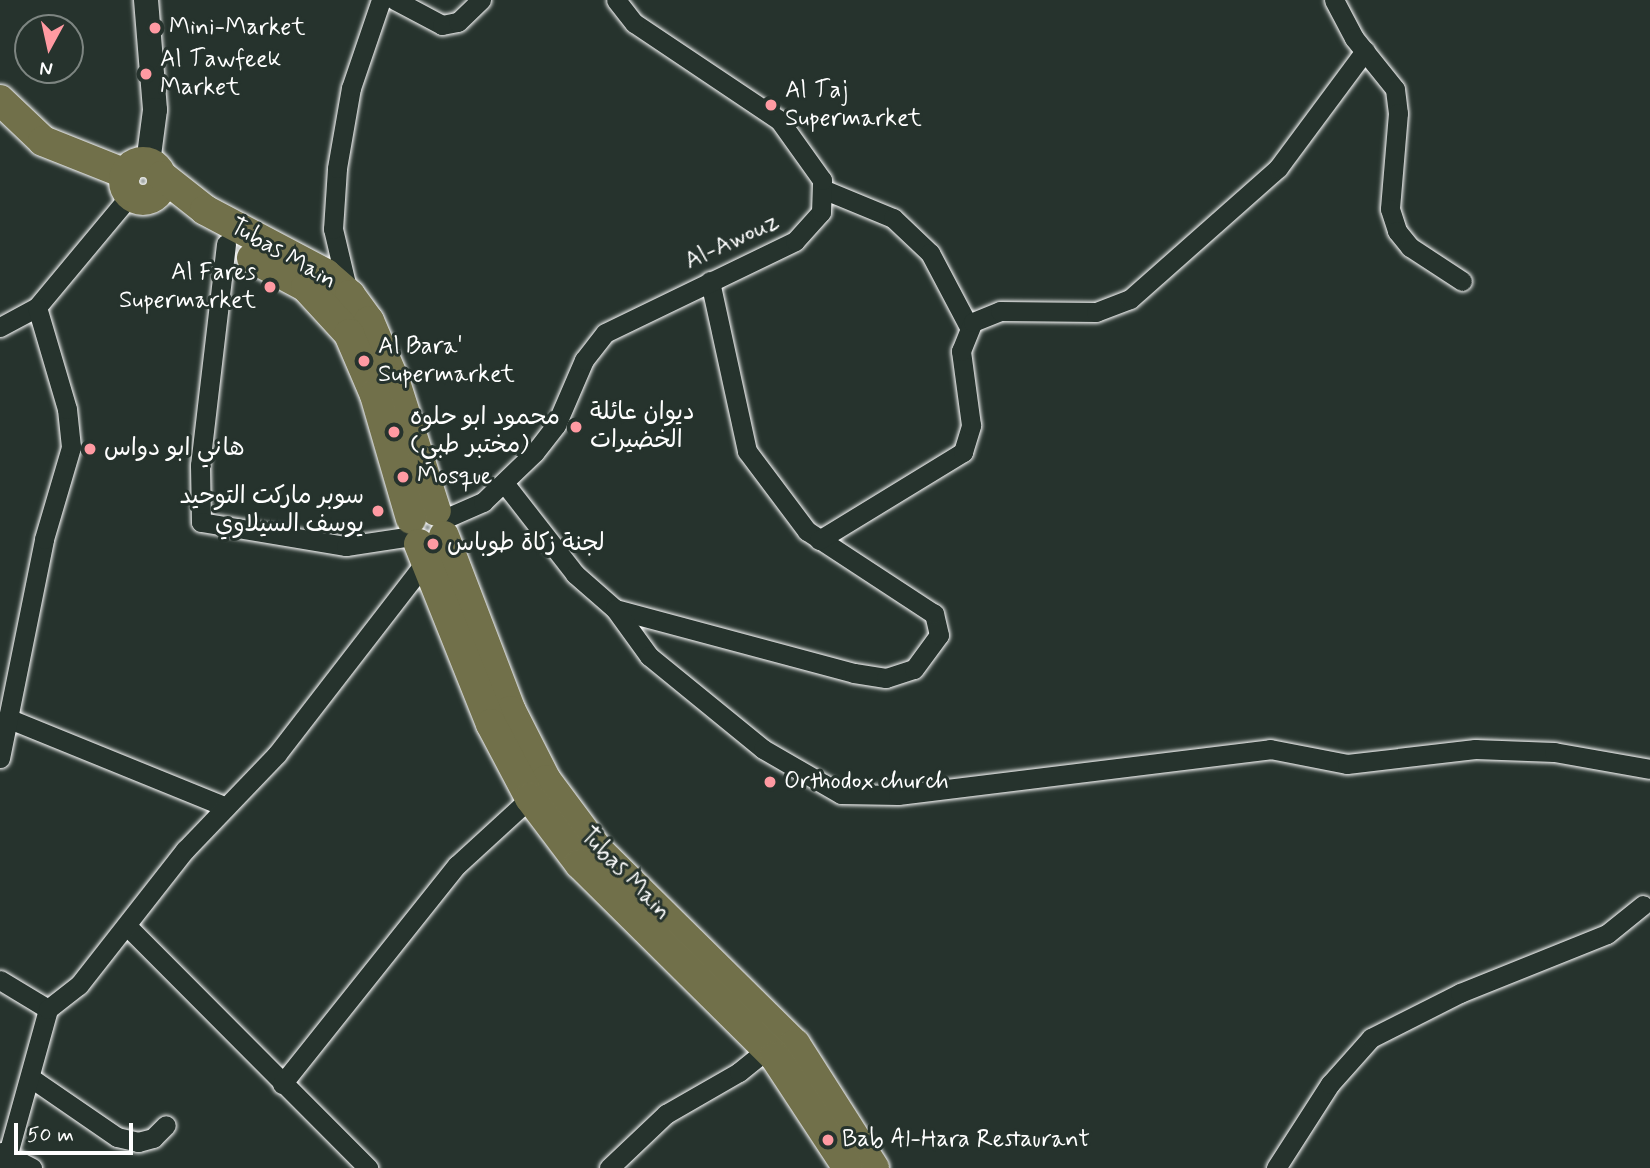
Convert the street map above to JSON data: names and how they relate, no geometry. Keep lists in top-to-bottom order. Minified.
{"streets":{"main road":["Tubas Main"],"street":["Al-Awouz"]},"crossings":[["Al-Awouz","Tubas Main"]],"places":["Mini-Market","Al Tawfeek Market","Al Taj Supermarket","Al Fares Supermarket","Al Bara' Supermarket","ديوان عائلة الخضيرات","محمود ابو حلوه (مختبر طبي)","هاني ابو دواس","Mosque","سوبر ماركت التوحيد يوسف السيلاوي","لجنة زكاة طوباس","Orthodox church","Bab Al-Hara Restaurant"],"scale_bar":"50 m","north":"bottom"}
